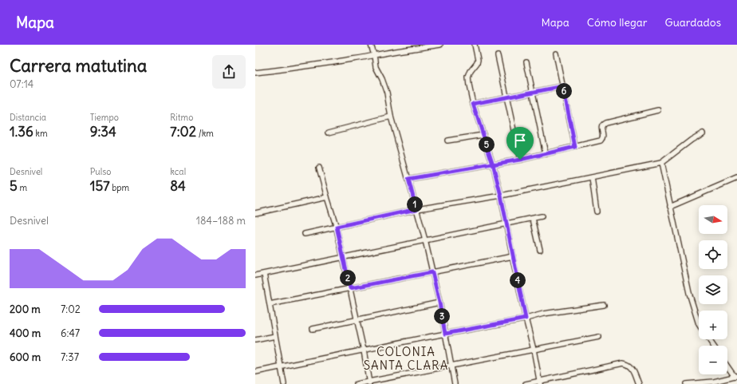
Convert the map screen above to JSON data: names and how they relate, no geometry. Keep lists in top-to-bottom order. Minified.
{"districts":["COLONIA SANTA CLARA"],"north":"right","page":{"header":"Mapa","nav":["Mapa","Cómo llegar","Guardados"],"heading":["Carrera matutina","07:14"],"pins":["6","5","1","2","4","3"],"stats":[["Distancia","1.36 km"],["Tiempo","9:34"],["Ritmo","7:02 /km"],["Desnivel","5 m"],["Pulso","157 bpm"],["kcal","84"]],"map_buttons":["+","−"],"chart":["Desnivel","184–188 m"],"list":[{"name":"200 m","note":"7:02"},{"name":"400 m","note":"6:47"},{"name":"600 m","note":"7:37"}]}}
